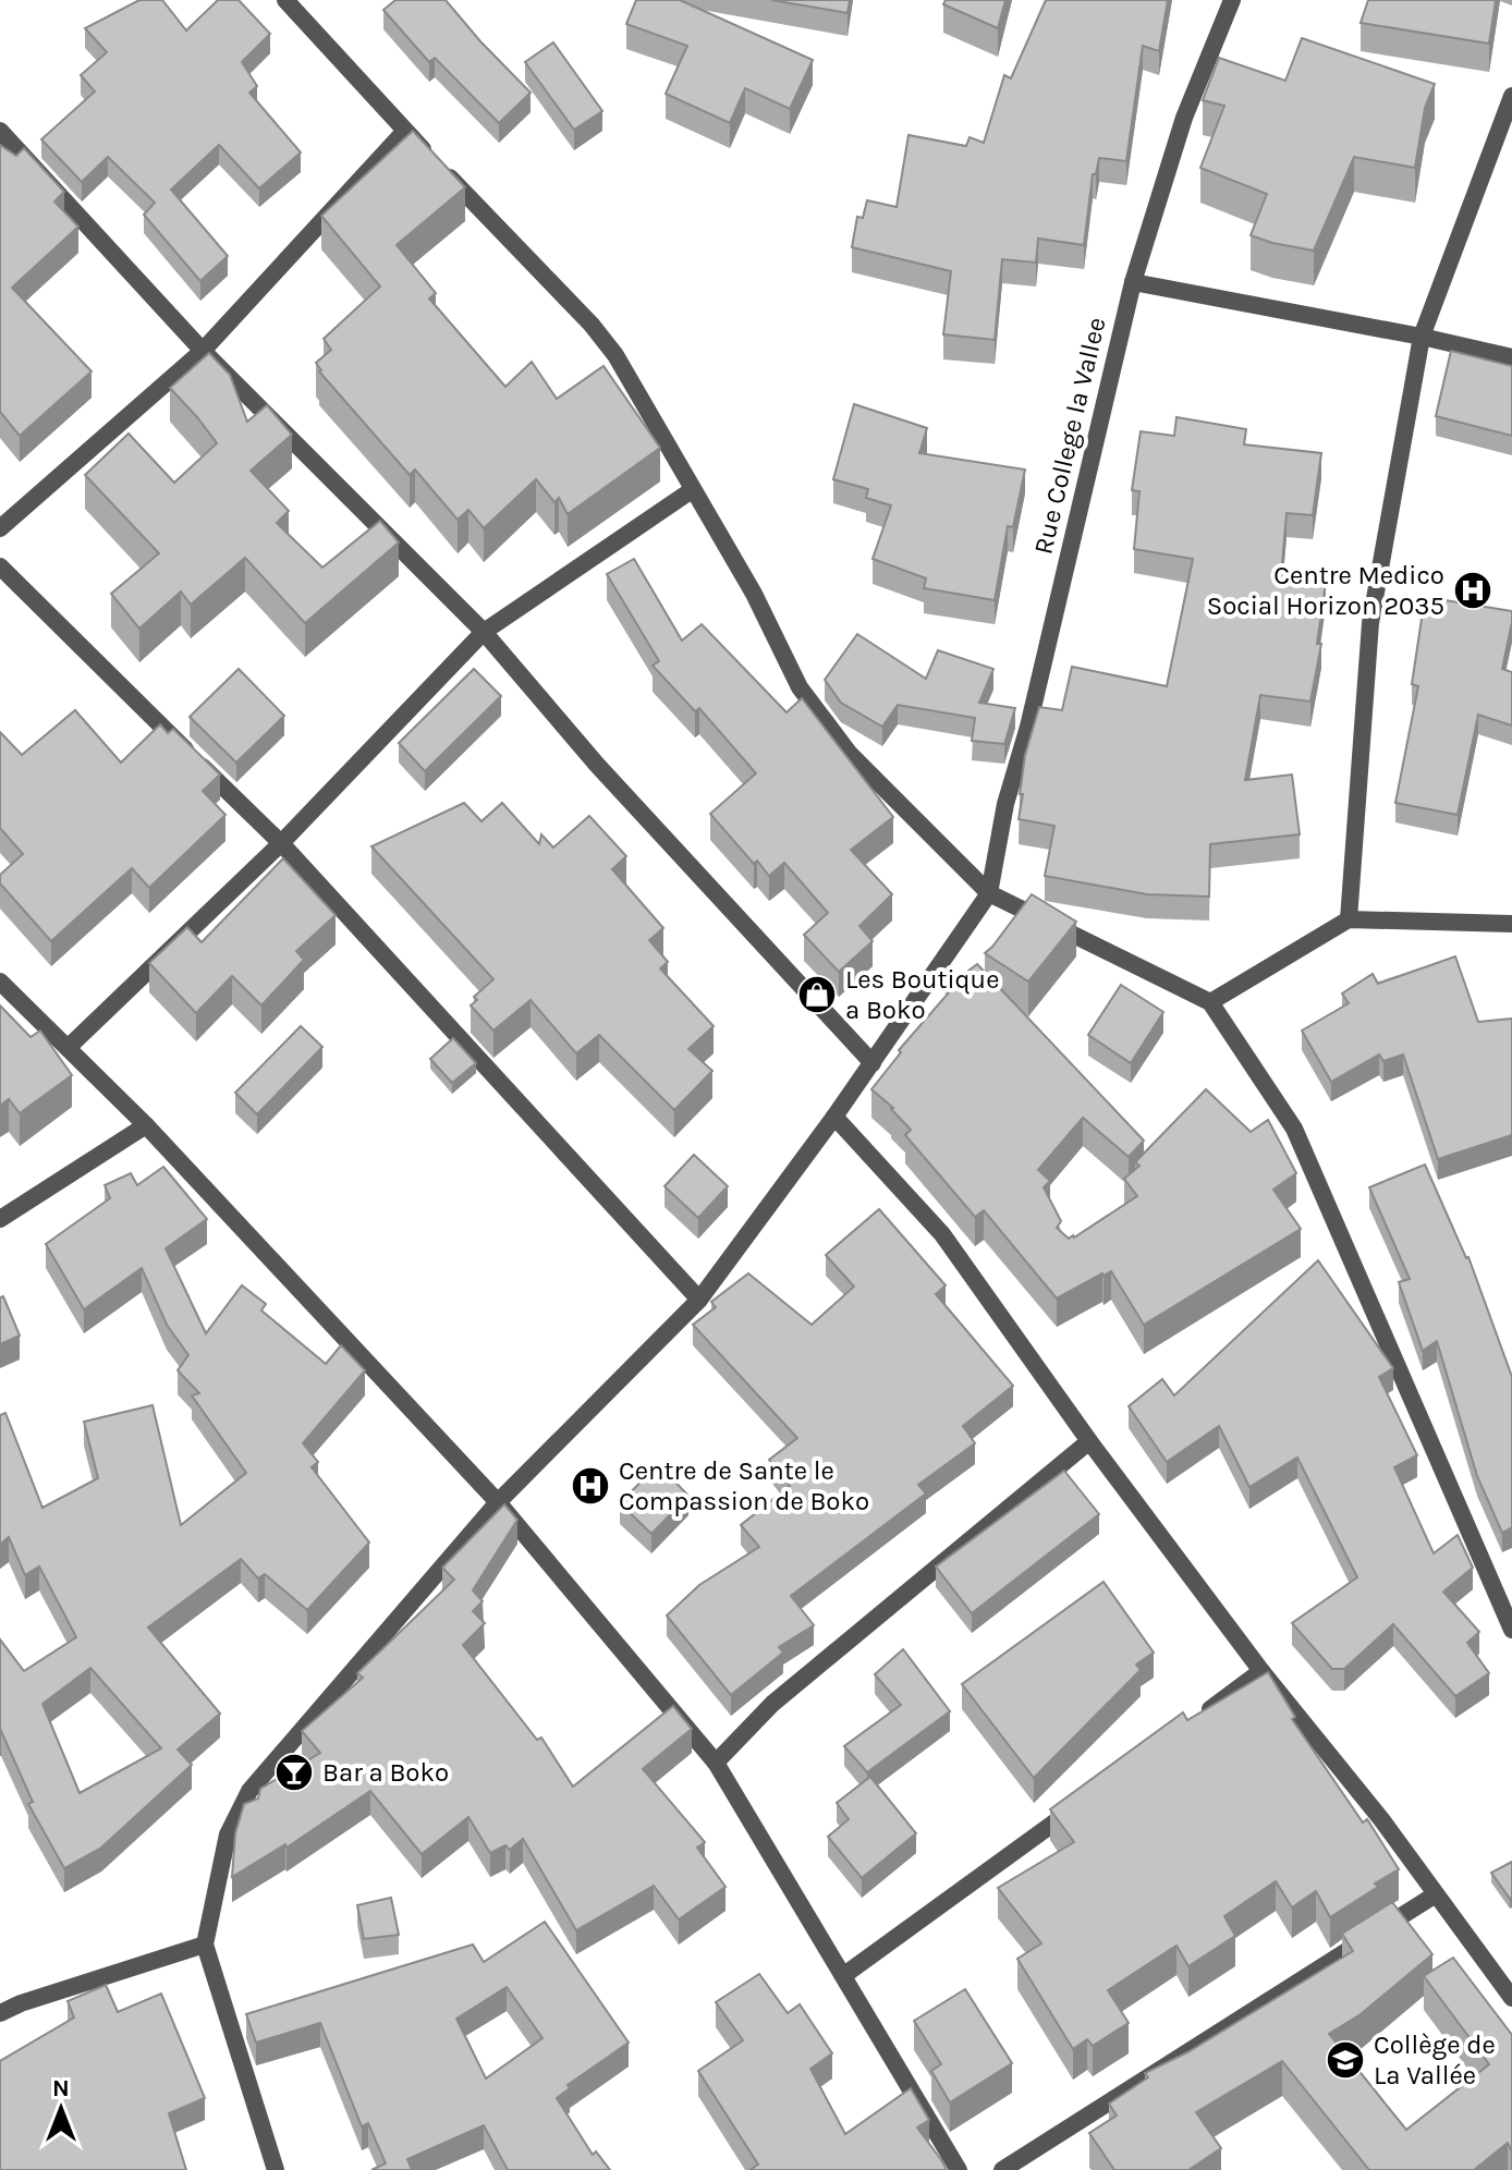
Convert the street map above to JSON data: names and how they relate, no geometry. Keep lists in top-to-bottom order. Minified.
{"streets":{"street":["Rue College la Vallee"]},"places":{"hospital":["Centre Medico Social Horizon 2035","Centre de Sante le Compassion de Boko"],"shop":["Les Boutique a Boko"],"bar":["Bar a Boko"],"school or university":["Collège de La Vallée"]},"north":"top"}
